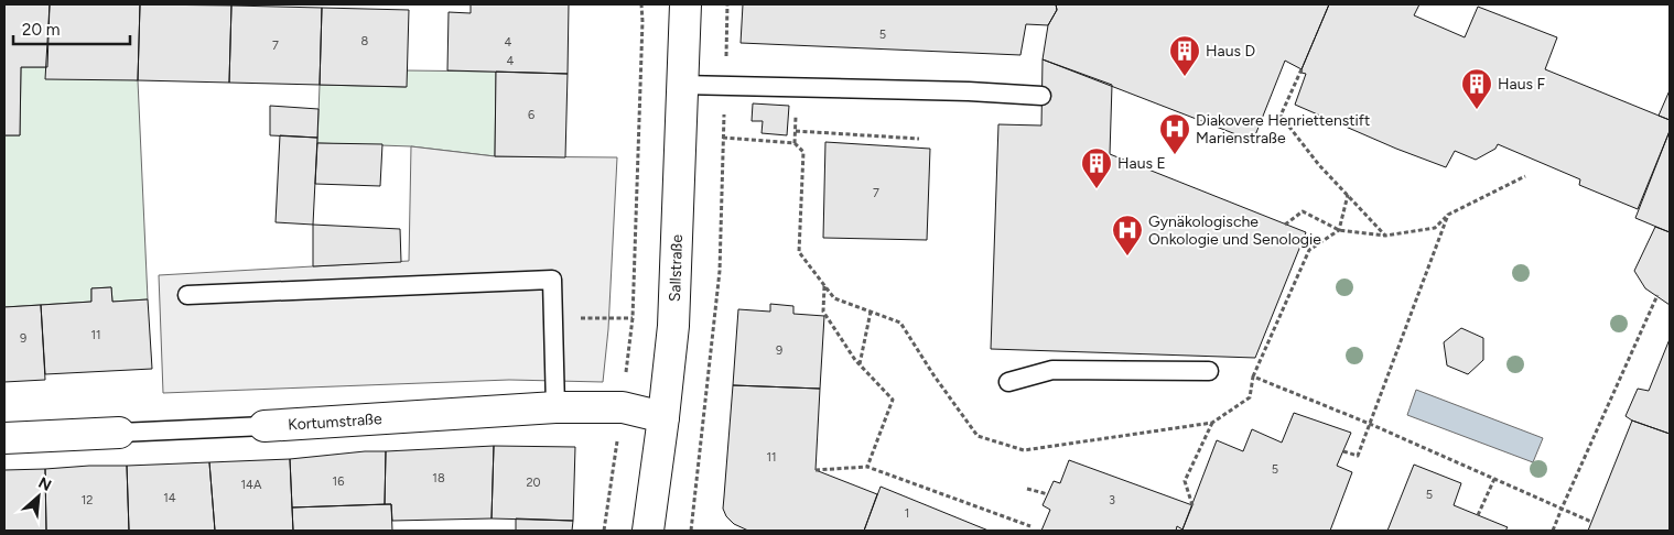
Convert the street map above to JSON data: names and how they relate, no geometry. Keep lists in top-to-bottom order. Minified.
{"streets":{"street":["Sallstraße","Kortumstraße"]},"crossings":[["Sallstraße","Kortumstraße"]],"places":{"building":["Haus D","Haus F","Haus E"],"hospital":["Diakovere Henriettenstift Marienstraße","Gynäkologische Onkologie und Senologie"]},"house_numbers":["5","8","4","7","4","6","7","11","9","9","11","5","18","16","20","14A","5","14","12","3","1"],"scale_bar":"20 m","north":"top right"}
